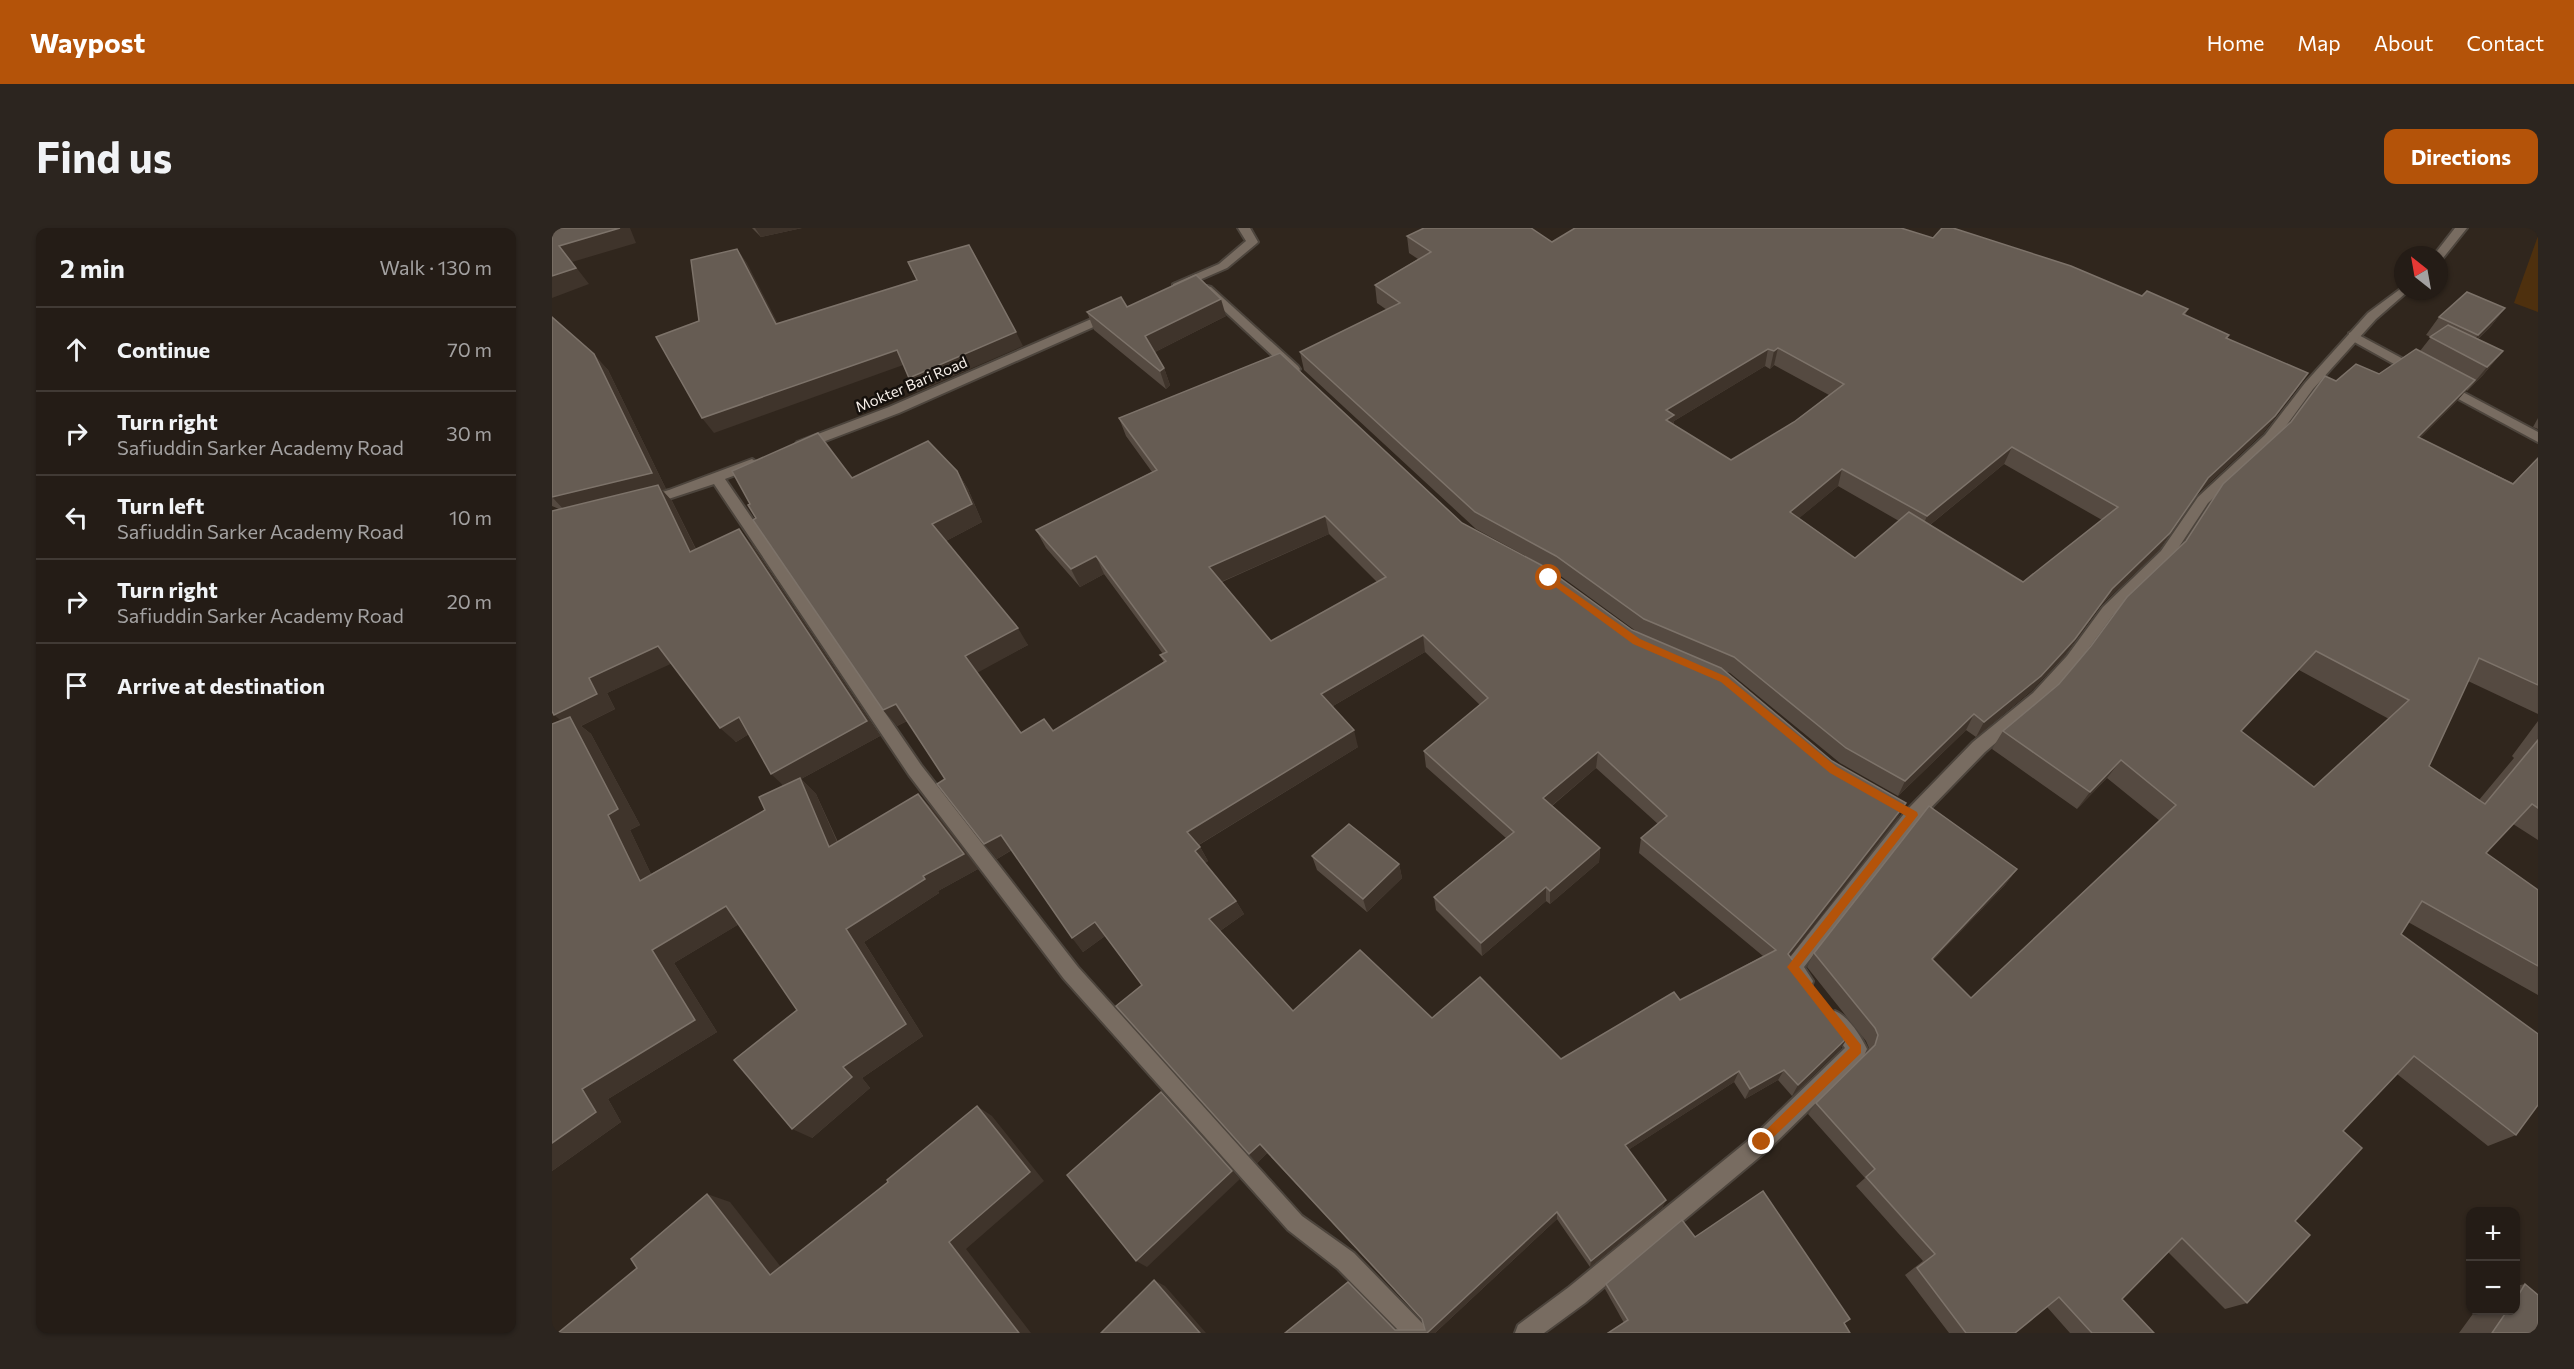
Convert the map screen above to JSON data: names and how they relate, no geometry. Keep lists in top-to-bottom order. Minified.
{"streets":{"street":["Mokter Bari Road"]},"north":"top left","page":{"header":"Waypost","nav":["Home","Map","About","Contact"],"buttons":"Directions","title":"Find us","heading":["2 min","Walk · 130 m"],"list":[["Continue","70 m"],["Turn right","Safiuddin Sarker Academy Road","30 m"],["Turn left","Safiuddin Sarker Academy Road","10 m"],["Turn right","Safiuddin Sarker Academy Road","20 m"],"Arrive at destination"],"map_buttons":["+","−"]}}
